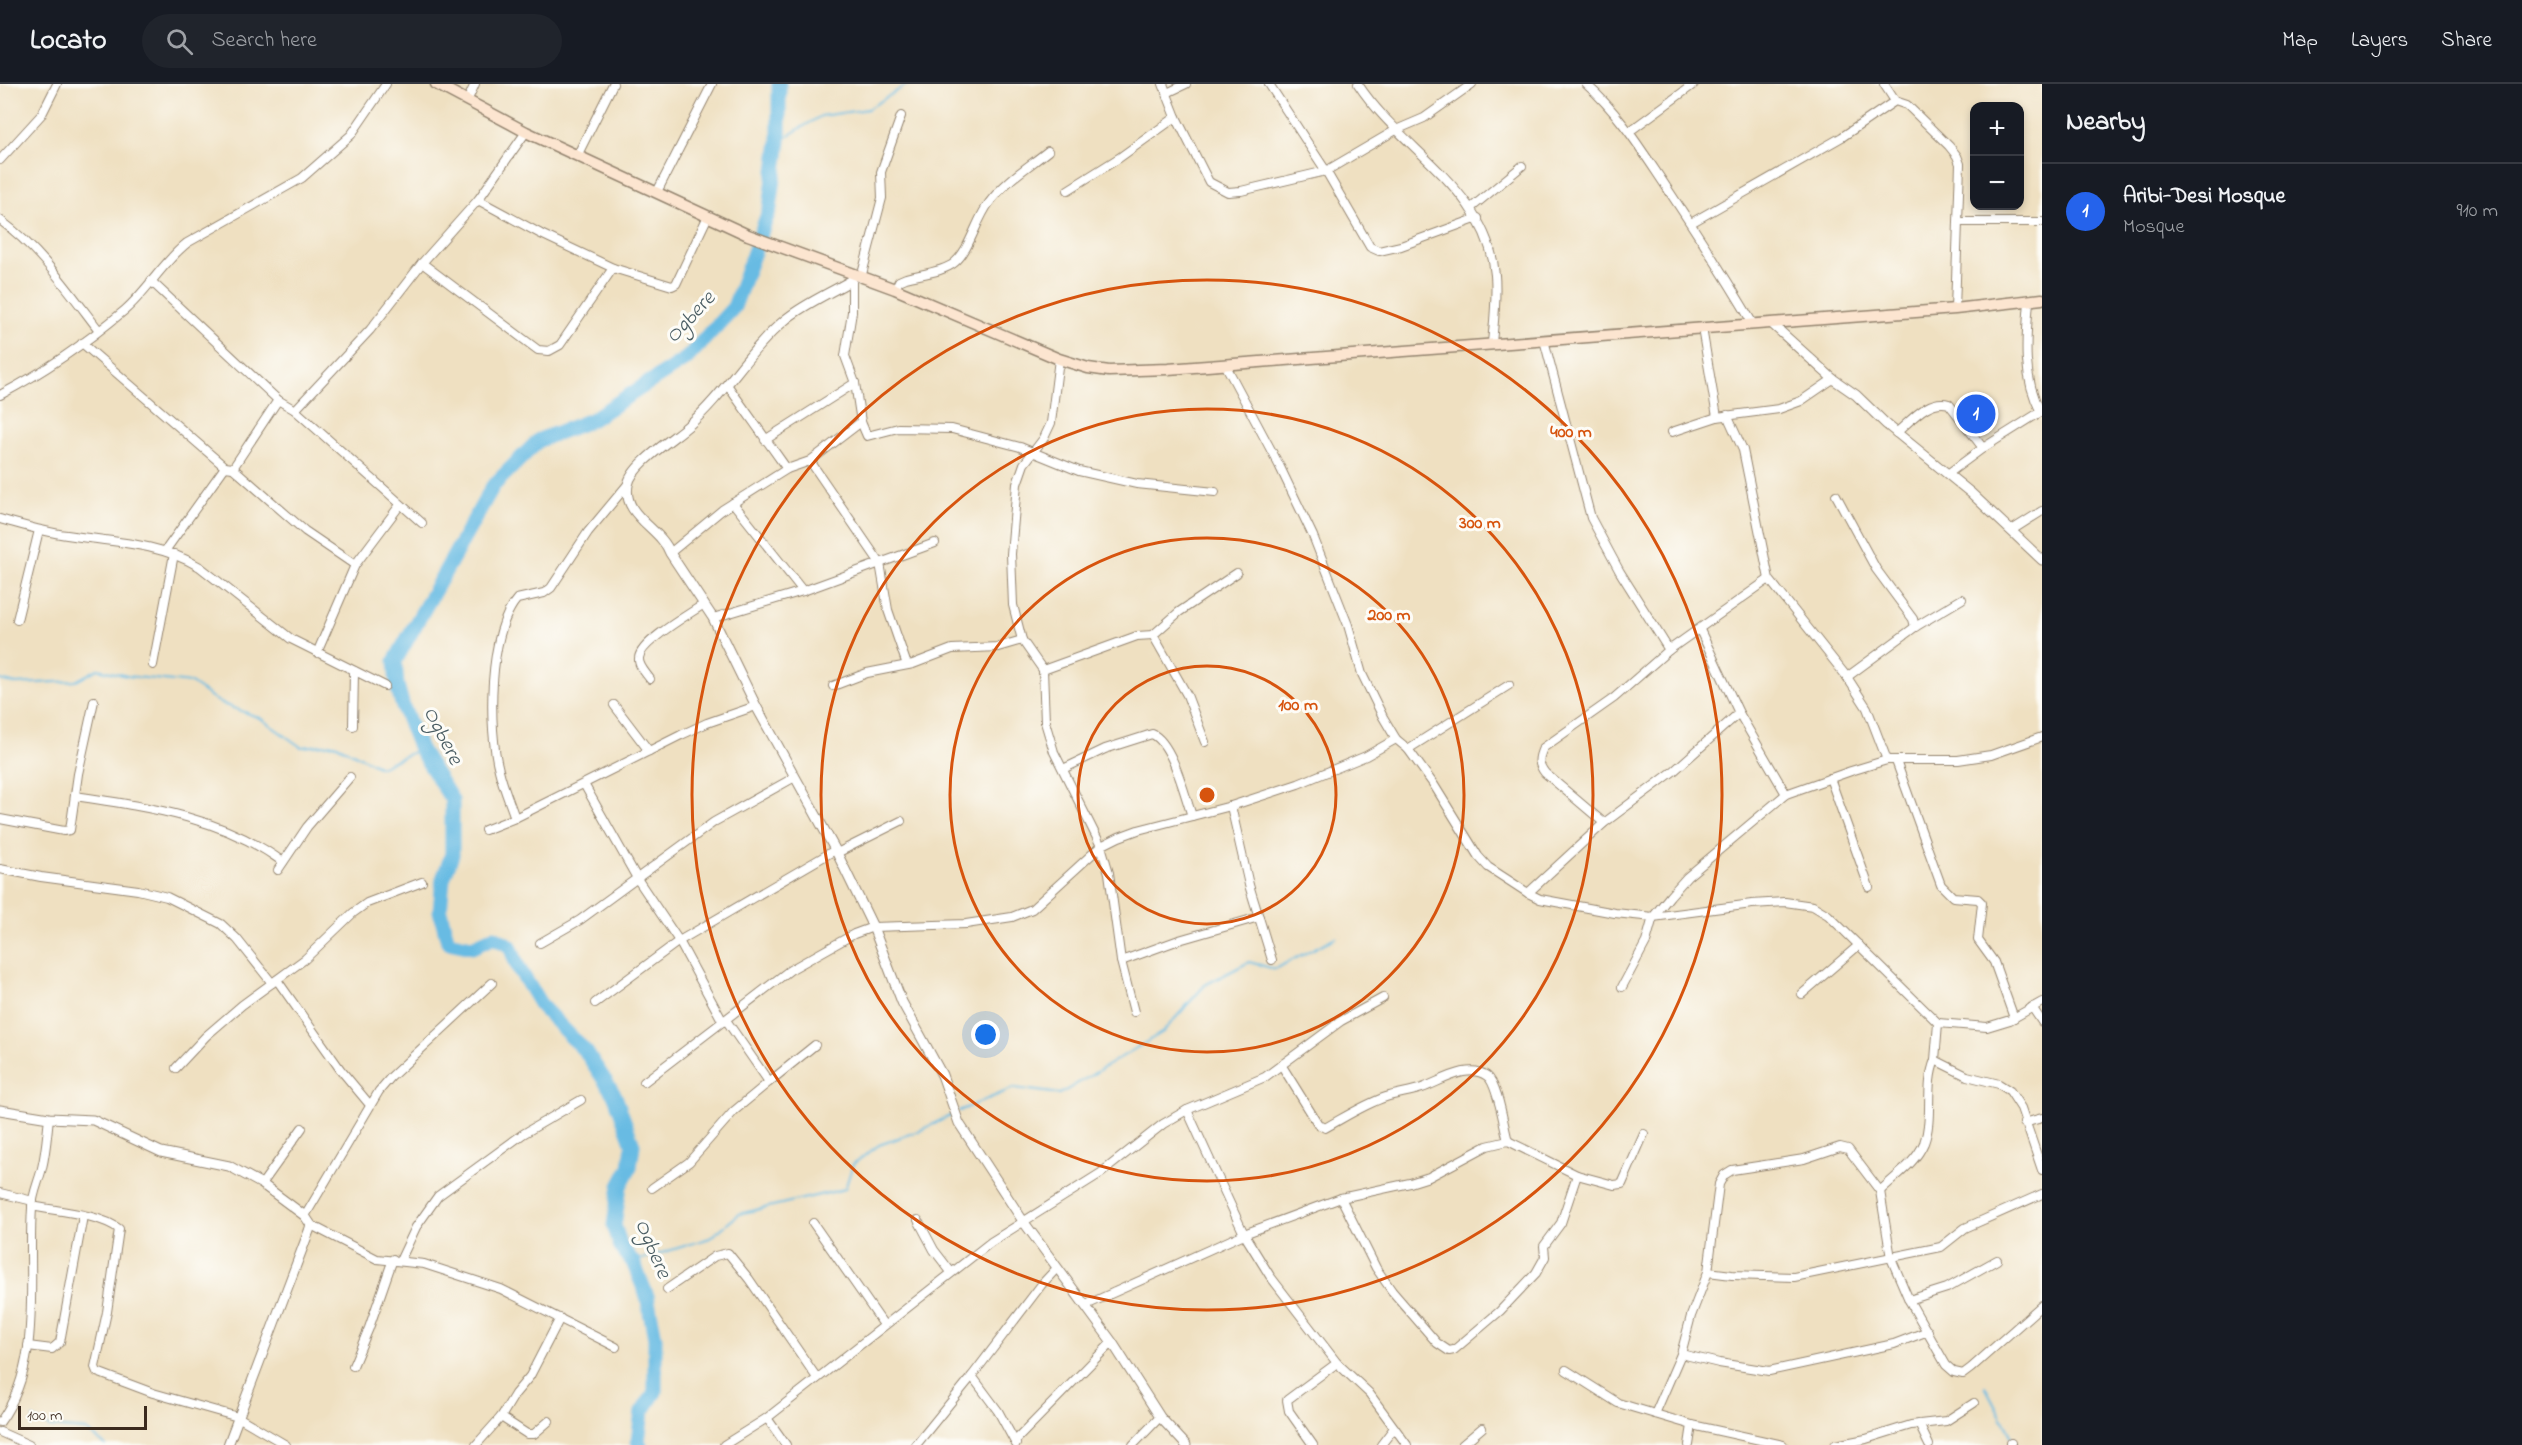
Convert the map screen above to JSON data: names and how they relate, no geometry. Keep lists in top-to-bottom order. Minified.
{"water":["Ogbere"],"scale_bar":"100 m","page":{"header":"Locato","search":"Search here","nav":["Map","Layers","Share"],"heading":"Nearby","map_buttons":["+","−"],"list":[{"mark":"1","name":"Aribi-Desi Mosque","note":"Mosque","value":"910 m"}],"pins":"1","scale":"100 m"},"rings":["400 m","300 m","200 m","100 m"]}
